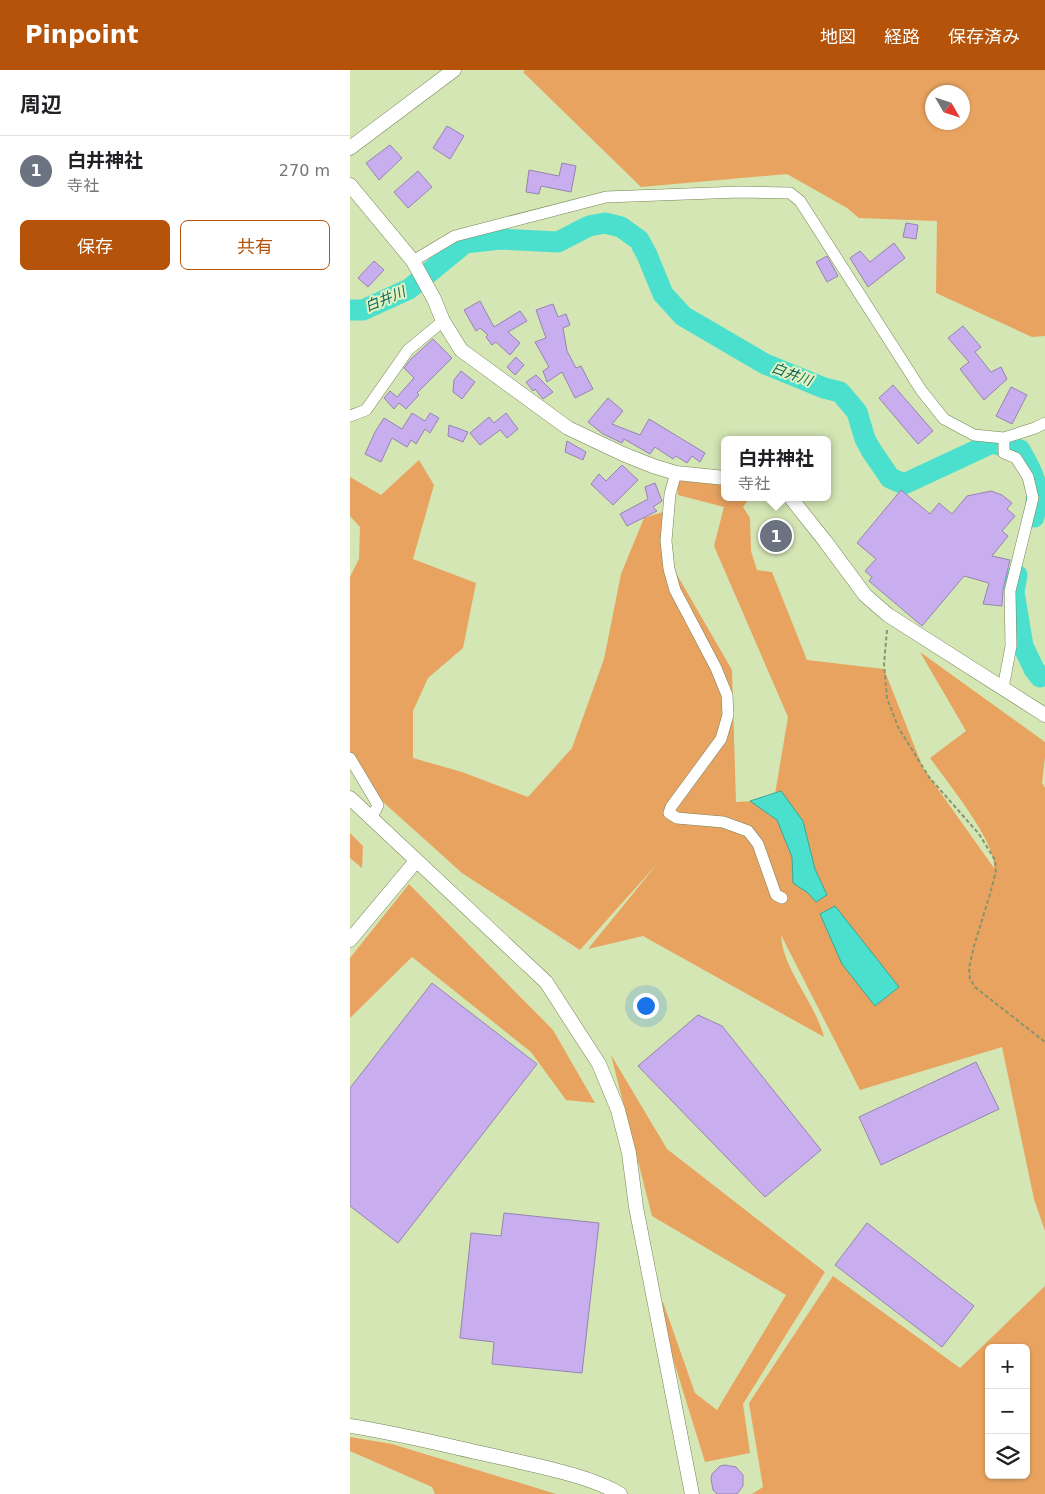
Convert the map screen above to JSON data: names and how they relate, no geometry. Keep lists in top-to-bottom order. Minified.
{"water":["白井川"],"north":"bottom right","page":{"header":"Pinpoint","nav":["地図","経路","保存済み"],"heading":"周辺","list":[{"mark":"1","name":"白井神社","note":"寺社","value":"270 m"}],"buttons":["保存","共有"],"popup":["白井神社","寺社"],"pins":"1","map_buttons":["+","−"]}}
